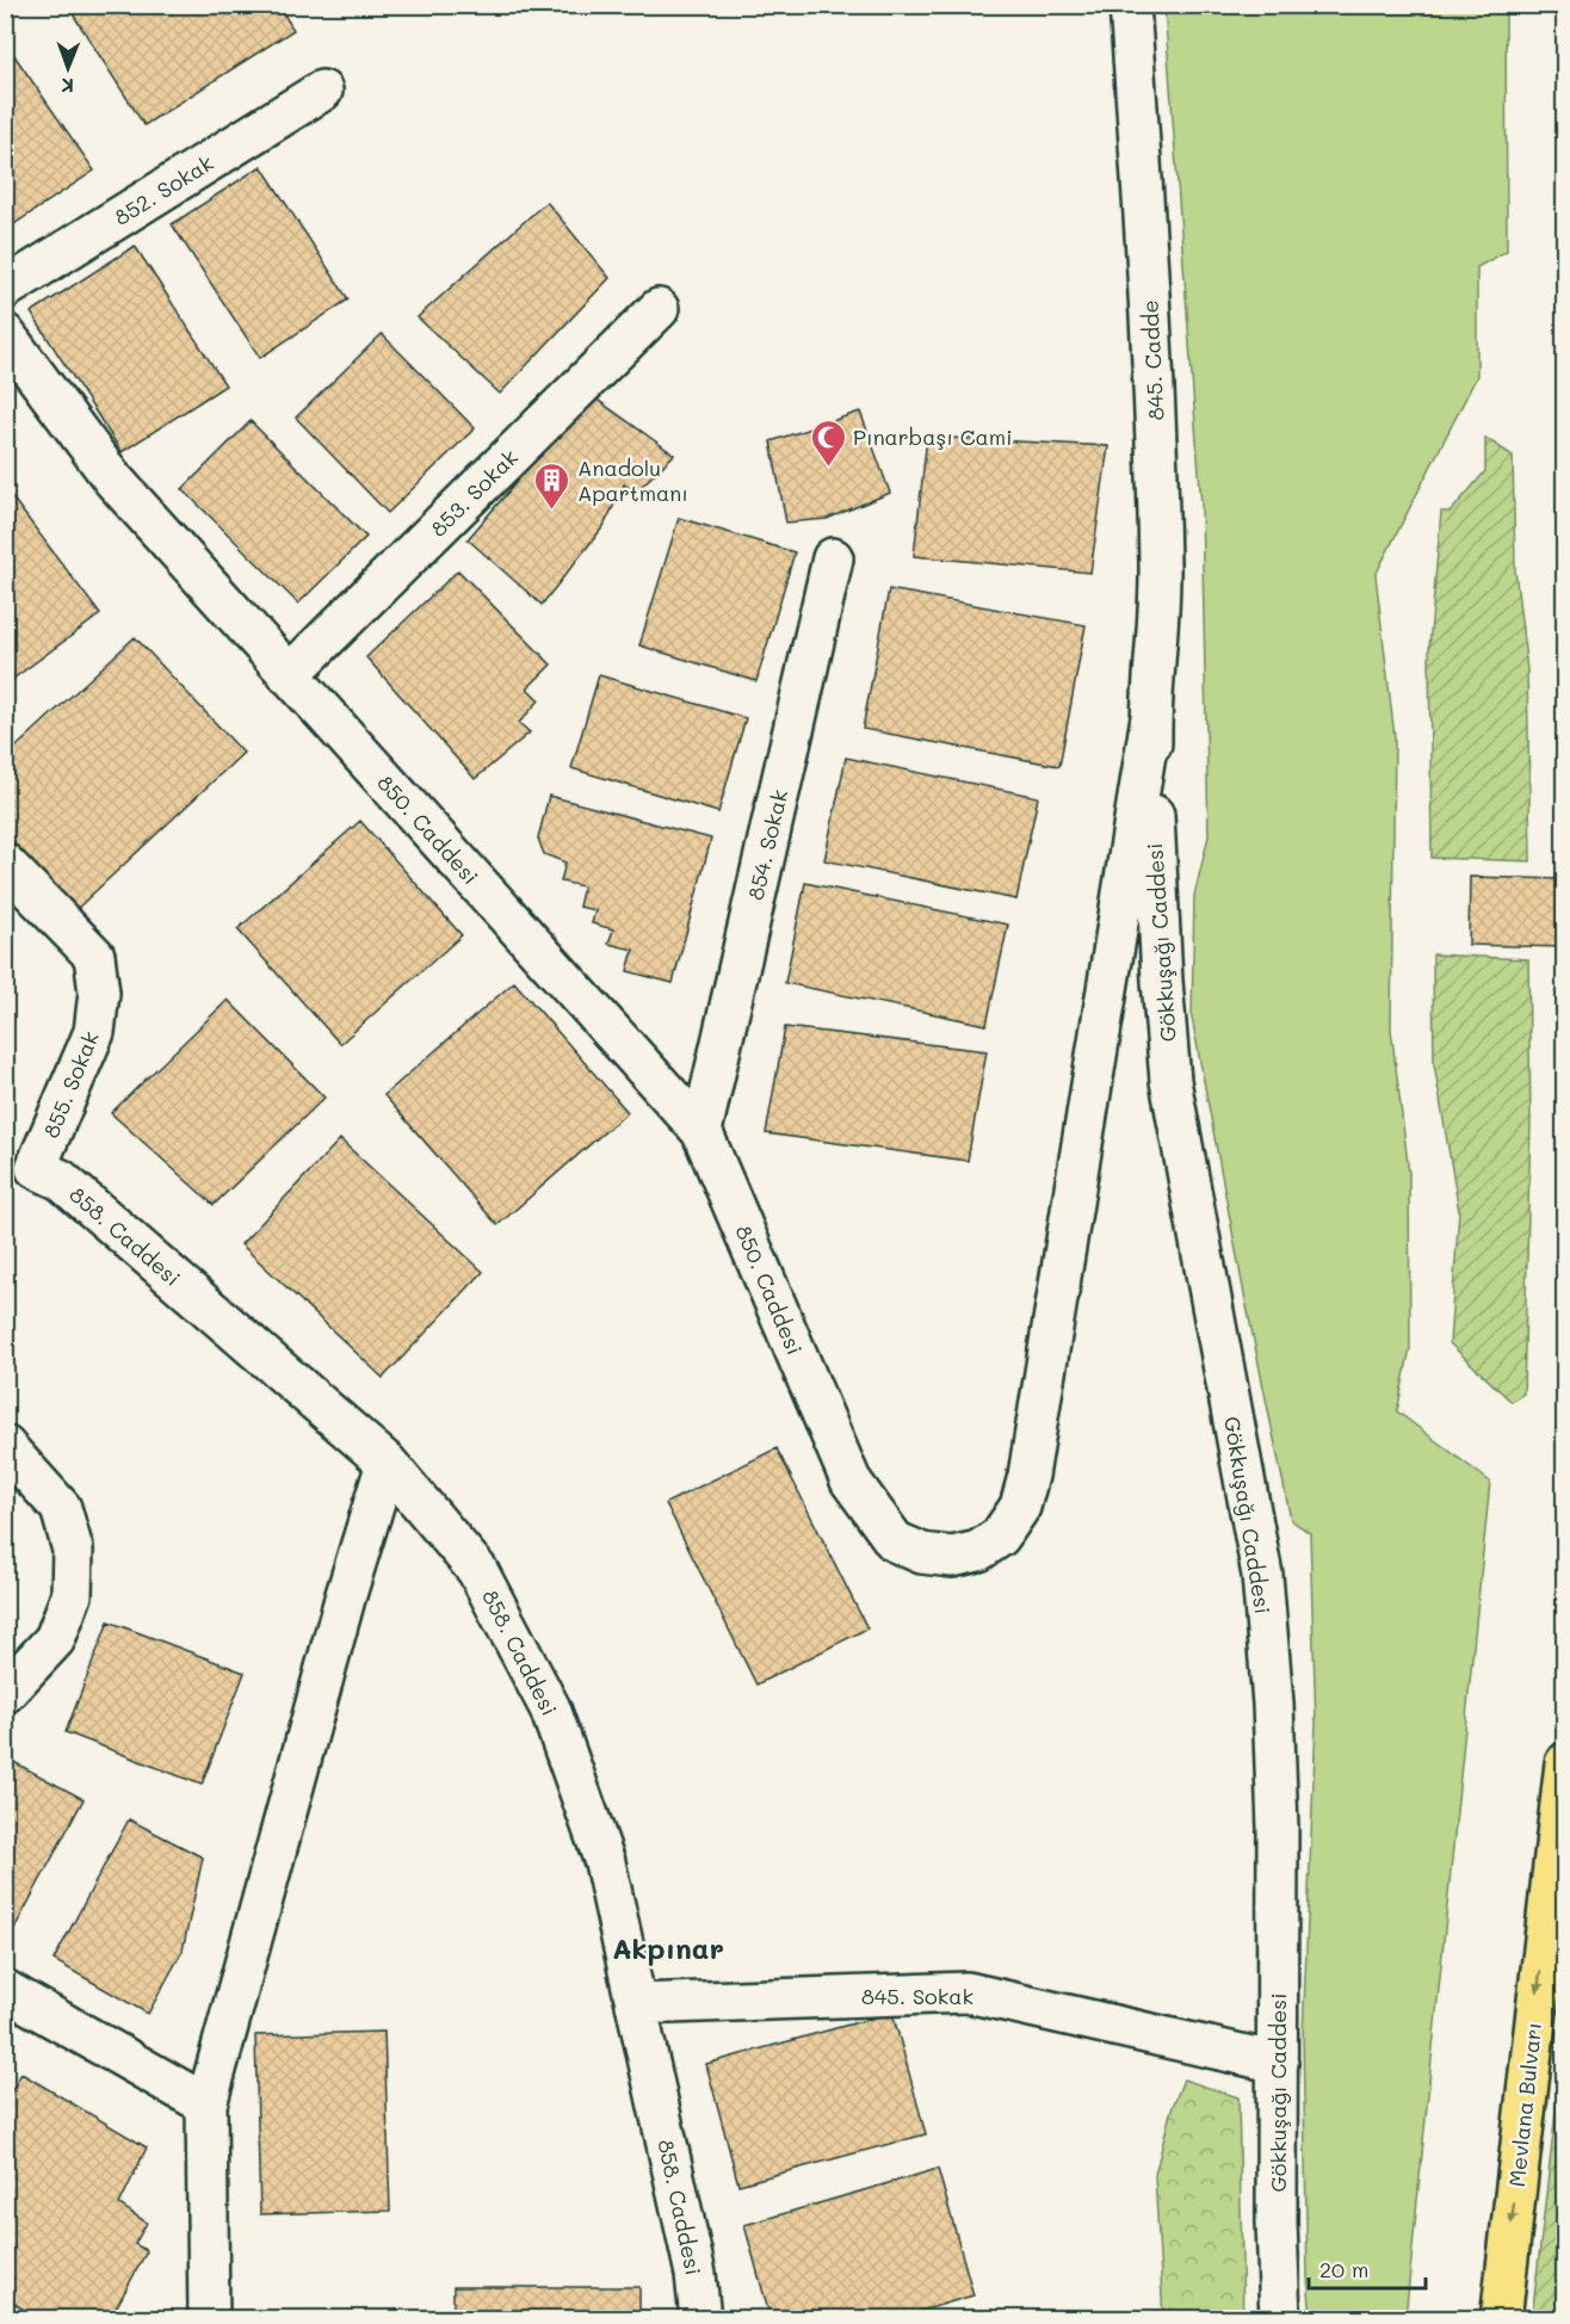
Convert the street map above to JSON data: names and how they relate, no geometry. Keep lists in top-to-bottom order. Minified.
{"streets":{"highway":["Mevlana Bulvarı"],"street":["852. Sokak","845. Cadde","853. Sokak","850. Caddesi","854. Sokak","Gökkuşağı Caddesi","855. Sokak","858. Caddesi","845. Sokak"]},"crossings":[["845. Cadde","850. Caddesi"],["845. Cadde","Gökkuşağı Caddesi"],["853. Sokak","850. Caddesi"],["850. Caddesi","854. Sokak"],["850. Caddesi","Gökkuşağı Caddesi"],["Gökkuşağı Caddesi","845. Sokak"],["855. Sokak","858. Caddesi"],["858. Caddesi","845. Sokak"]],"one_way":["Mevlana Bulvarı"],"districts":["Akpınar"],"places":{"mosque":["Pınarbaşı Cami"],"building":["Anadolu Apartmanı"]},"scale_bar":"20 m","north":"bottom"}
